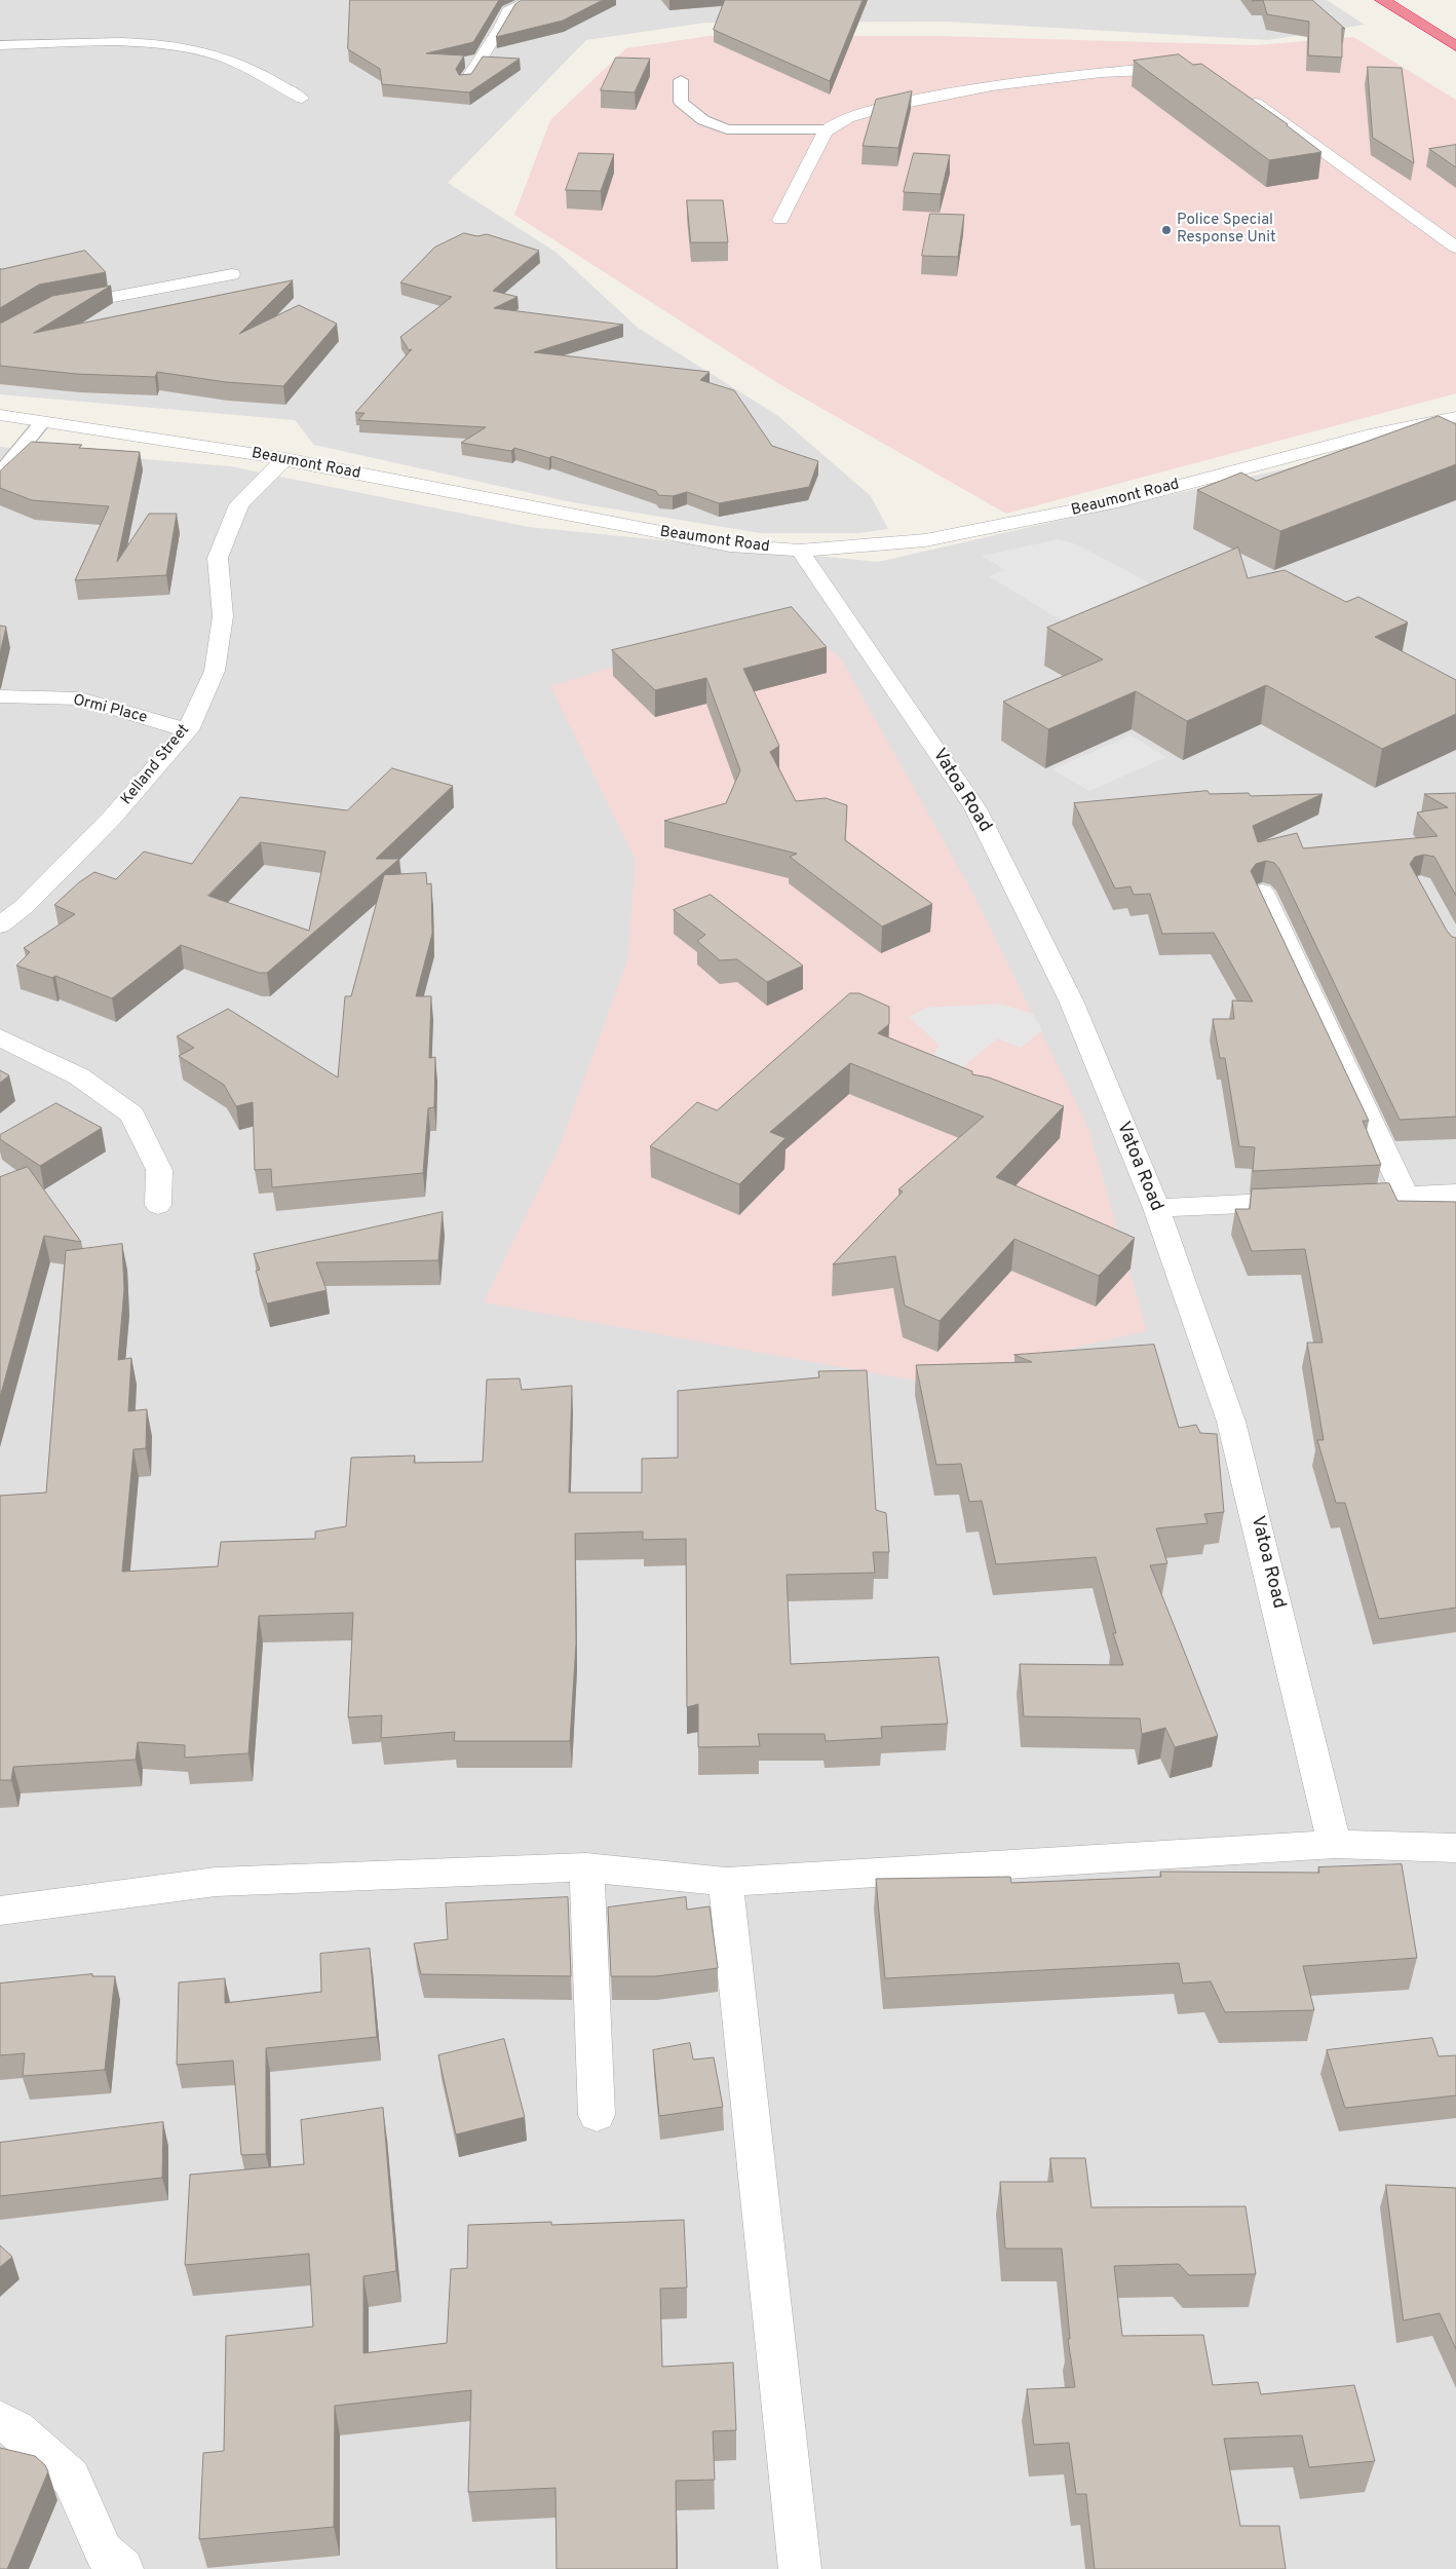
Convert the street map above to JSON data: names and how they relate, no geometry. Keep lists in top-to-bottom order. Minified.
{"streets":{"street":["Beaumont Road","Ormi Place","Kelland Street","Vatoa Road"]},"crossings":[["Beaumont Road","Kelland Street"],["Beaumont Road","Vatoa Road"],["Ormi Place","Kelland Street"]],"places":["Police Special Response Unit"]}
